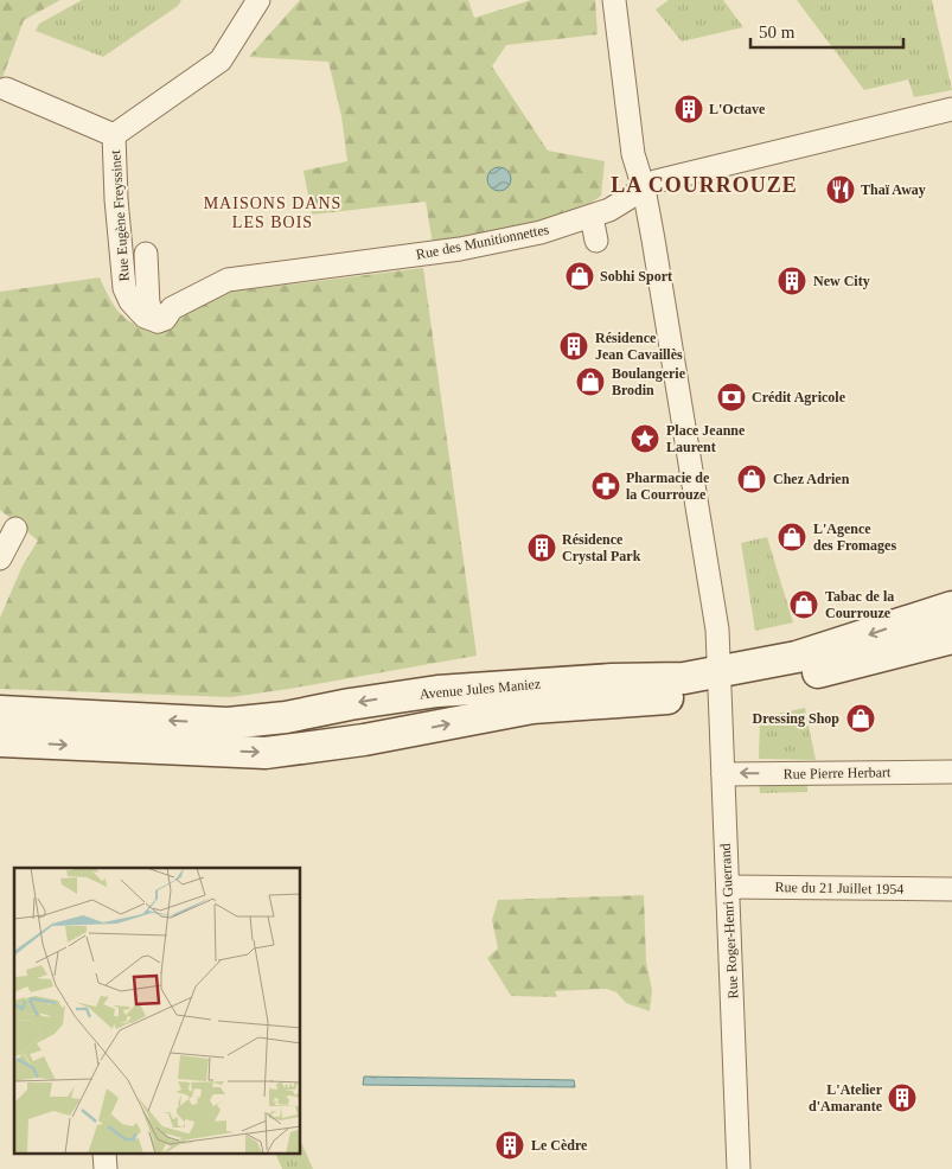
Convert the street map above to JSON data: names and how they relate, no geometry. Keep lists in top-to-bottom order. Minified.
{"streets":{"main road":["Avenue Jules Maniez"],"street":["Rue Eugène Freyssinet","Rue des Munitionnettes","Rue Pierre Herbart","Rue du 21 Juillet 1954","Rue Roger-Henri Guerrand"]},"crossings":[["Rue Eugène Freyssinet","Rue des Munitionnettes"],["Avenue Jules Maniez","Rue Roger-Henri Guerrand"],["Rue Pierre Herbart","Rue Roger-Henri Guerrand"],["Rue du 21 Juillet 1954","Rue Roger-Henri Guerrand"]],"one_way":["Rue Pierre Herbart"],"districts":["LA COURROUZE","MAISONS DANS LES BOIS"],"places":{"building":["L'Octave","New City","Résidence Jean Cavaillès","Résidence Crystal Park","L'Atelier d'Amarante","Le Cèdre"],"restaurant":["Thaï Away"],"shop":["Sobhi Sport","Boulangerie Brodin","Chez Adrien","L'Agence des Fromages","Tabac de la Courrouze","Dressing Shop"],"bank":["Crédit Agricole"],"place":["Place Jeanne Laurent"],"pharmacy":["Pharmacie de la Courrouze"]},"scale_bar":"50 m"}
